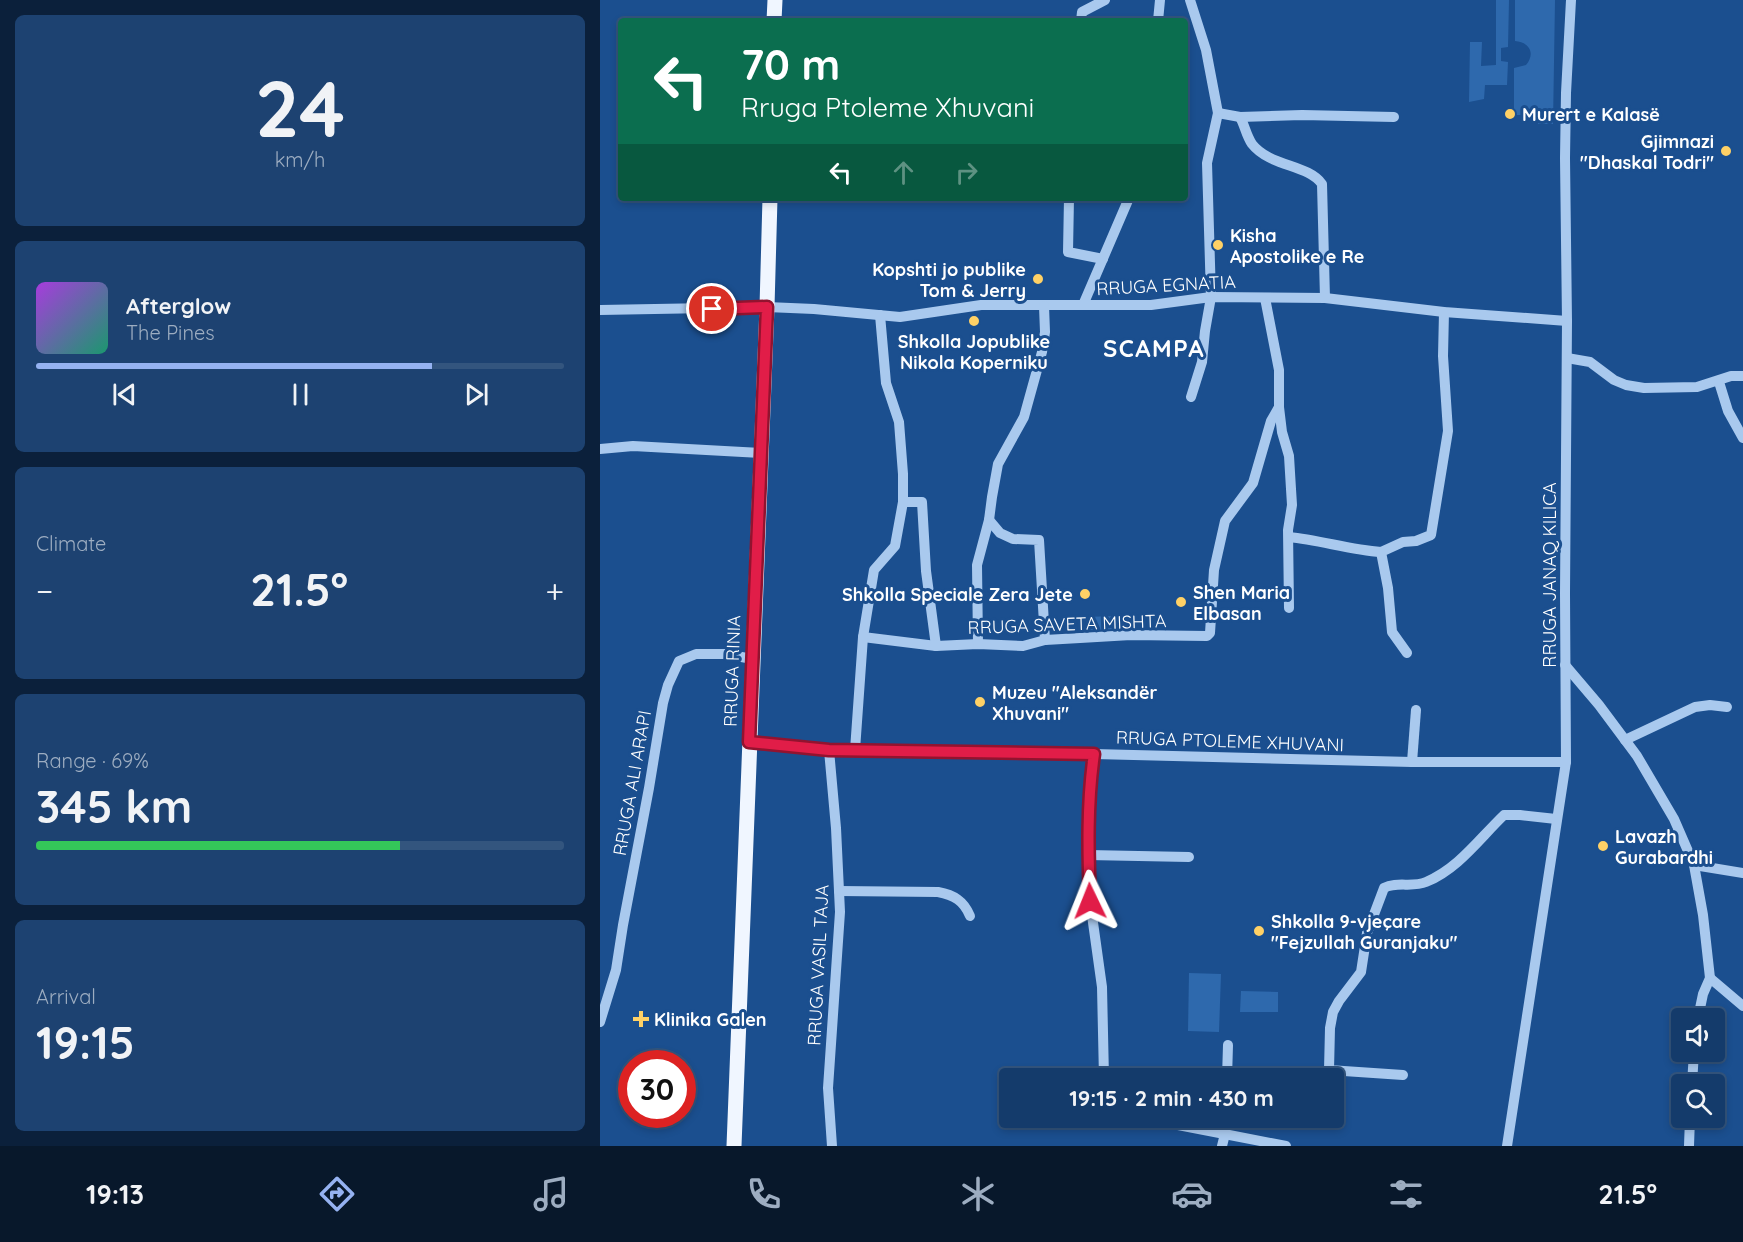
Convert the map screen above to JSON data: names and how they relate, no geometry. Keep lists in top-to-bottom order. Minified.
{"streets":{"main road":["RRUGA RINIA"],"street":["RRUGA EGNATIA","RRUGA JANAQ KILICA","RRUGA SAVETA MISHTA","RRUGA PTOLEME XHUVANI","RRUGA ALI ARAPI","RRUGA VASIL TAJA"]},"crossings":[["RRUGA EGNATIA","RRUGA JANAQ KILICA"],["RRUGA EGNATIA","RRUGA RINIA"],["RRUGA JANAQ KILICA","RRUGA PTOLEME XHUVANI"],["RRUGA RINIA","RRUGA PTOLEME XHUVANI"],["RRUGA RINIA","RRUGA ALI ARAPI"],["RRUGA PTOLEME XHUVANI","RRUGA VASIL TAJA"]],"districts":["SCAMPA"],"places":{"other":["Murert e Kalasë","Gjimnazi \"Dhaskal Todri\"","Kisha Apostolike e Re","Kopshti jo publike Tom & Jerry","Shkolla Jopublike Nikola Koperniku","Shkolla Speciale Zera Jete","Shen Maria Elbasan","Muzeu \"Aleksandër Xhuvani\"","Lavazh Gurabardhi","Shkolla 9-vjeçare \"Fejzullah Guranjaku\""],"health":["Klinika Galen"]},"page":{"tile":[["24","km/h"],"Climate",["Range · 69%","345 km"],["Arrival","19:15"]],"turn":["70 m","Rruga Ptoleme Xhuvani"],"song":["Afterglow","The Pines"],"heat":["−","21.5°","+"],"limit":"30","trip":"19:15 · 2 min · 430 m","tabs":["19:13","21.5°"]}}
